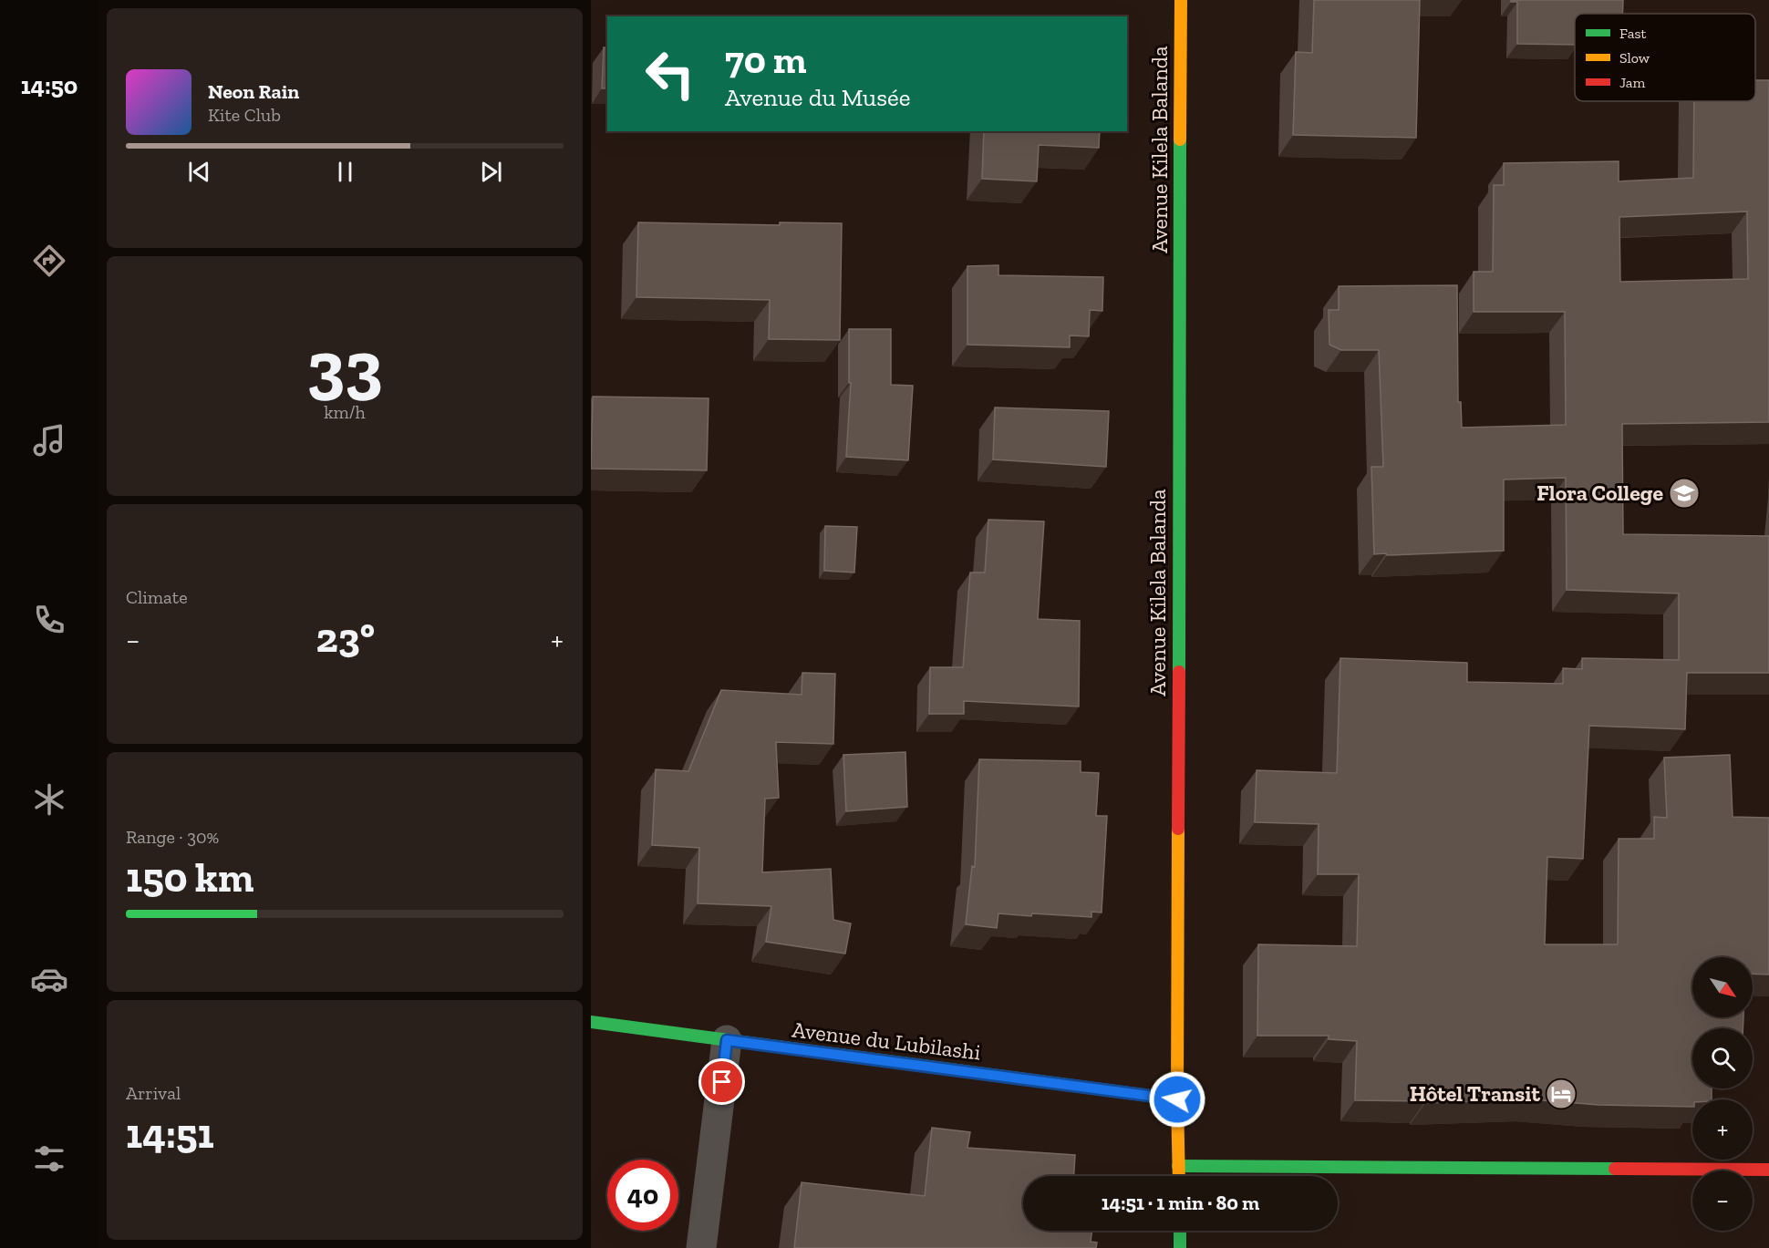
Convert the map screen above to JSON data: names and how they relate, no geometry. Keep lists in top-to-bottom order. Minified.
{"streets":{"main road":["Avenue Kilela Balanda","Avenue du Lubilashi"]},"crossings":[["Avenue Kilela Balanda","Avenue du Lubilashi"]],"places":{"school or university":["Flora College"],"hotel":["Hôtel Transit"]},"legend":["Fast","Slow","Jam"],"north":"bottom right","page":{"tabs":"14:50","turn":["70 m","Avenue du Musée"],"song":["Neon Rain","Kite Club"],"tile":[["33","km/h"],"Climate",["Range · 30%","150 km"],["Arrival","14:51"]],"heat":["−","23°","+"],"map_buttons":["+","−"],"limit":"40","trip":"14:51 · 1 min · 80 m"}}
